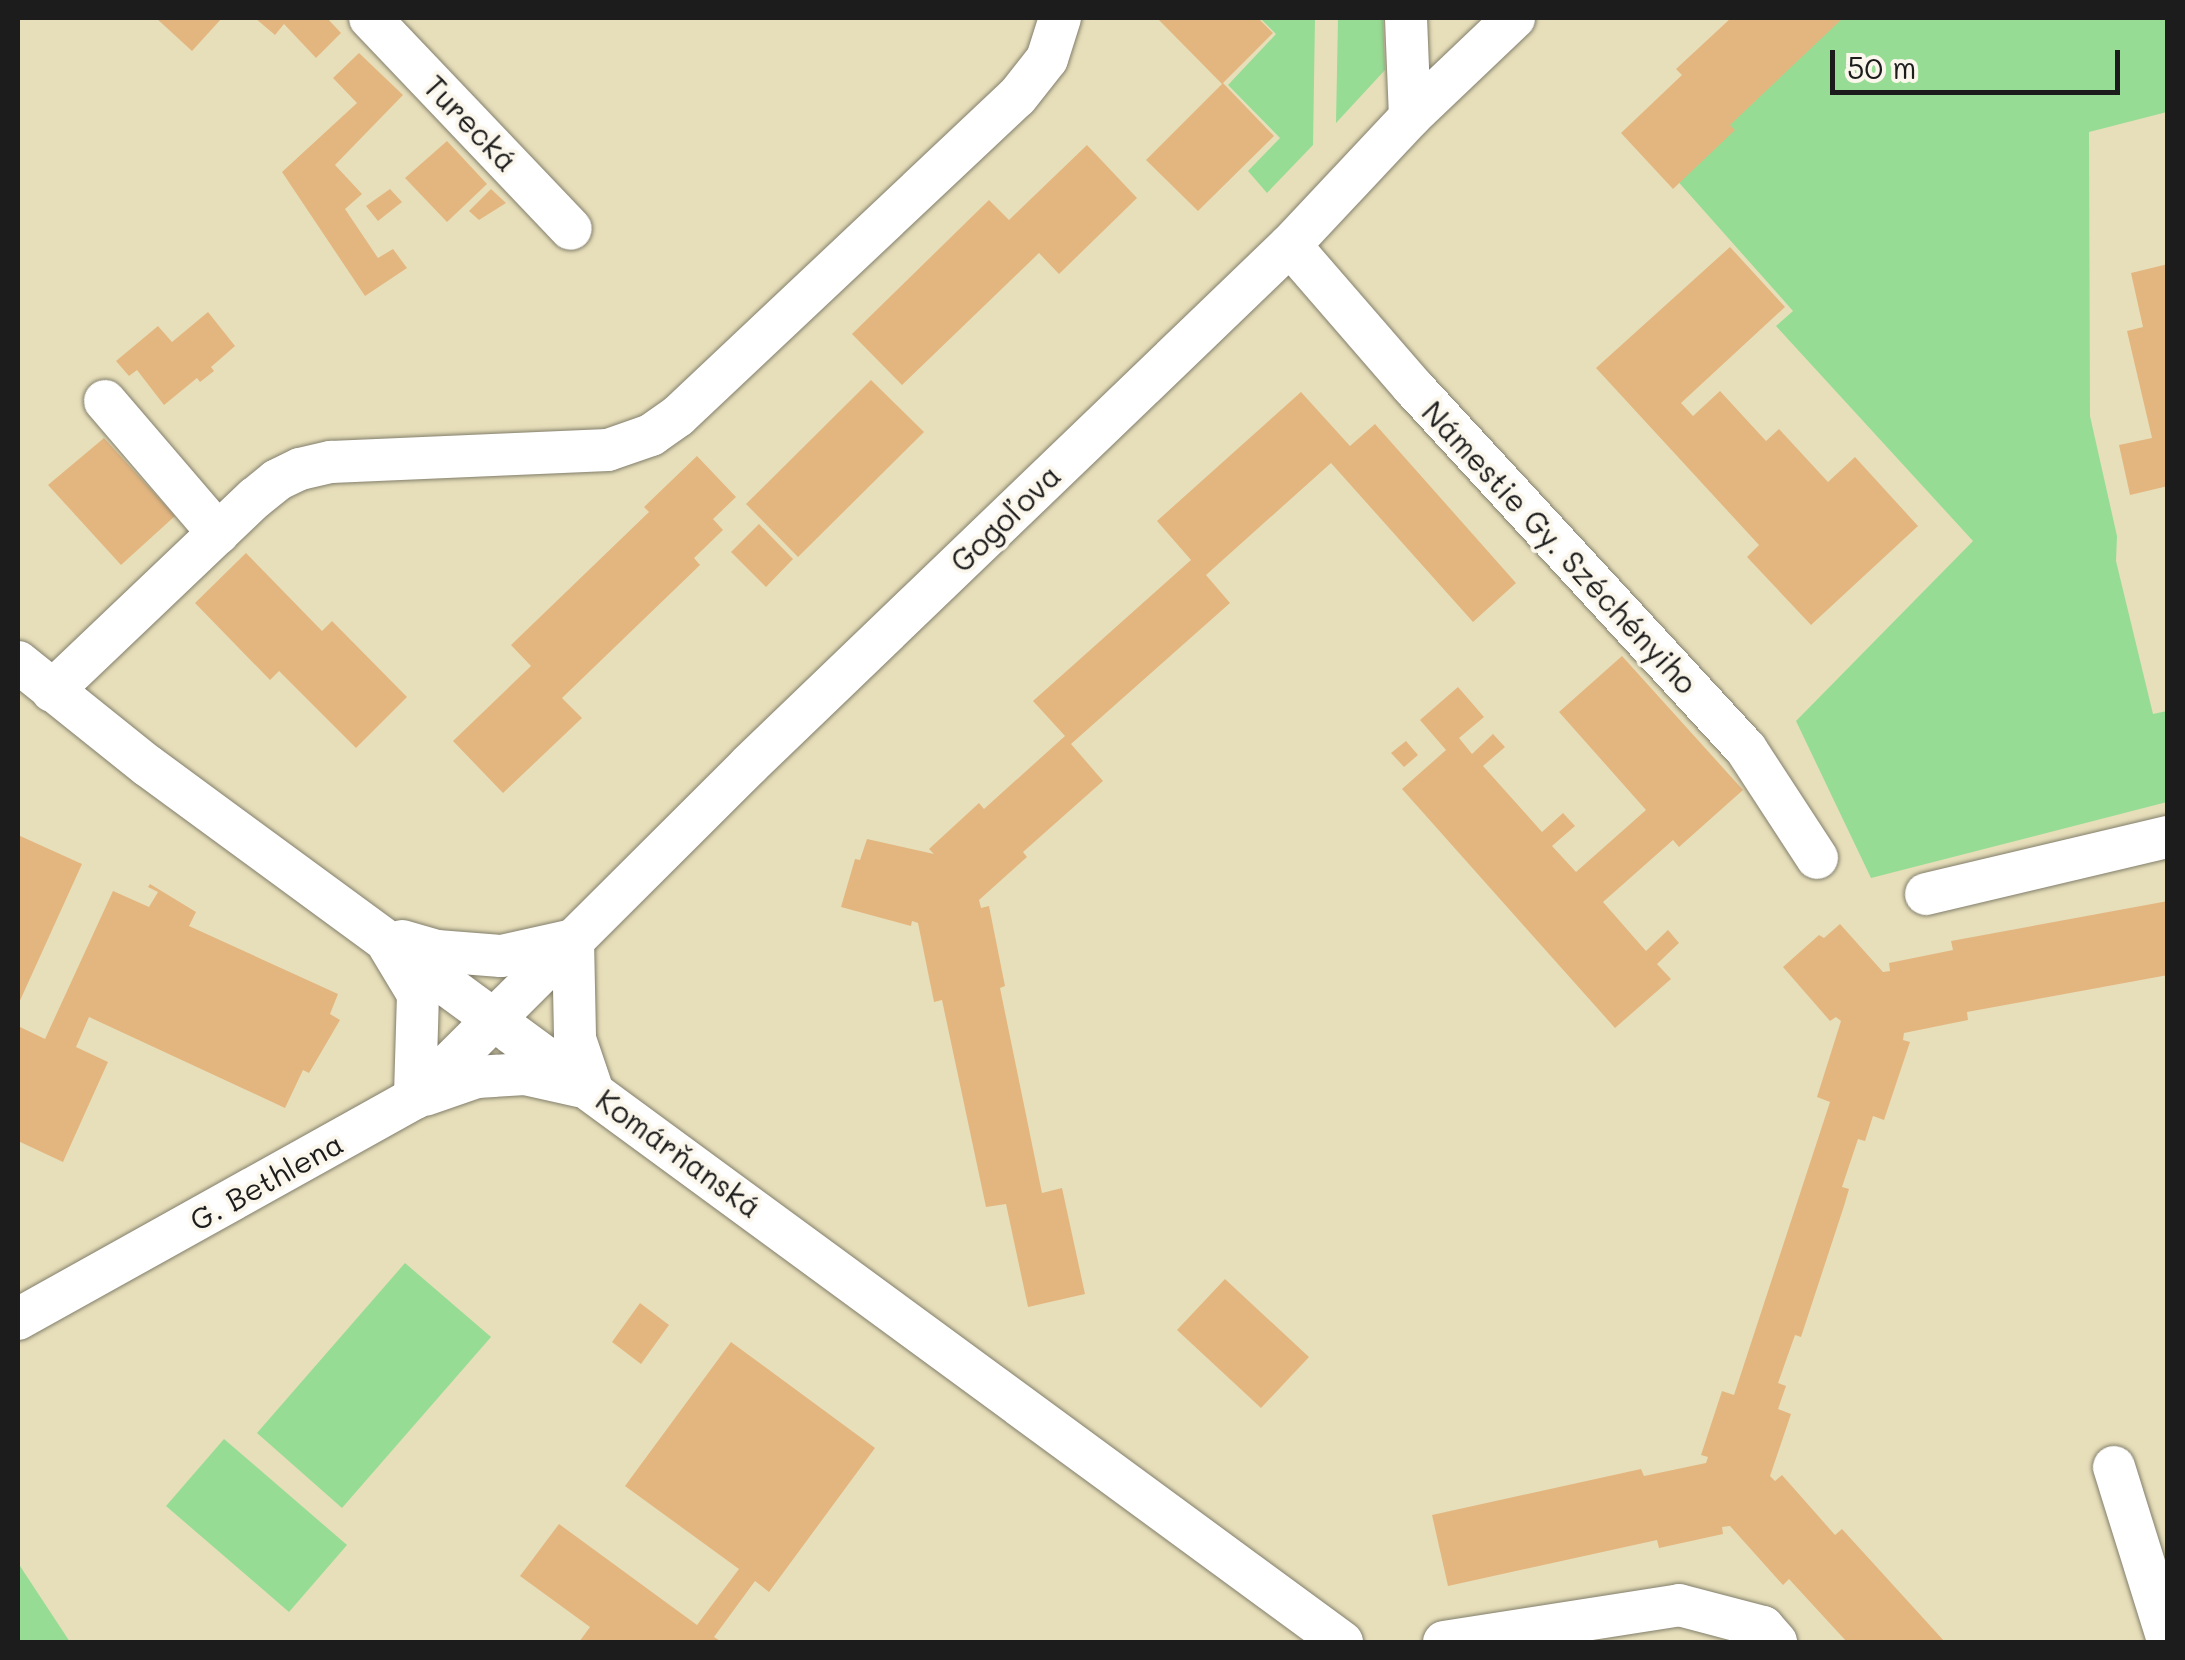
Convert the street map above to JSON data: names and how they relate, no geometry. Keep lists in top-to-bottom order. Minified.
{"streets":{"street":["Turecká","Gogoľova","Námestie Gy. Széchényiho","Komárňanská","G. Bethlena"]},"crossings":[["Gogoľova","Námestie Gy. Széchényiho"],["Gogoľova","Komárňanská"],["Gogoľova","G. Bethlena"],["Komárňanská","G. Bethlena"]],"scale_bar":"50 m"}
